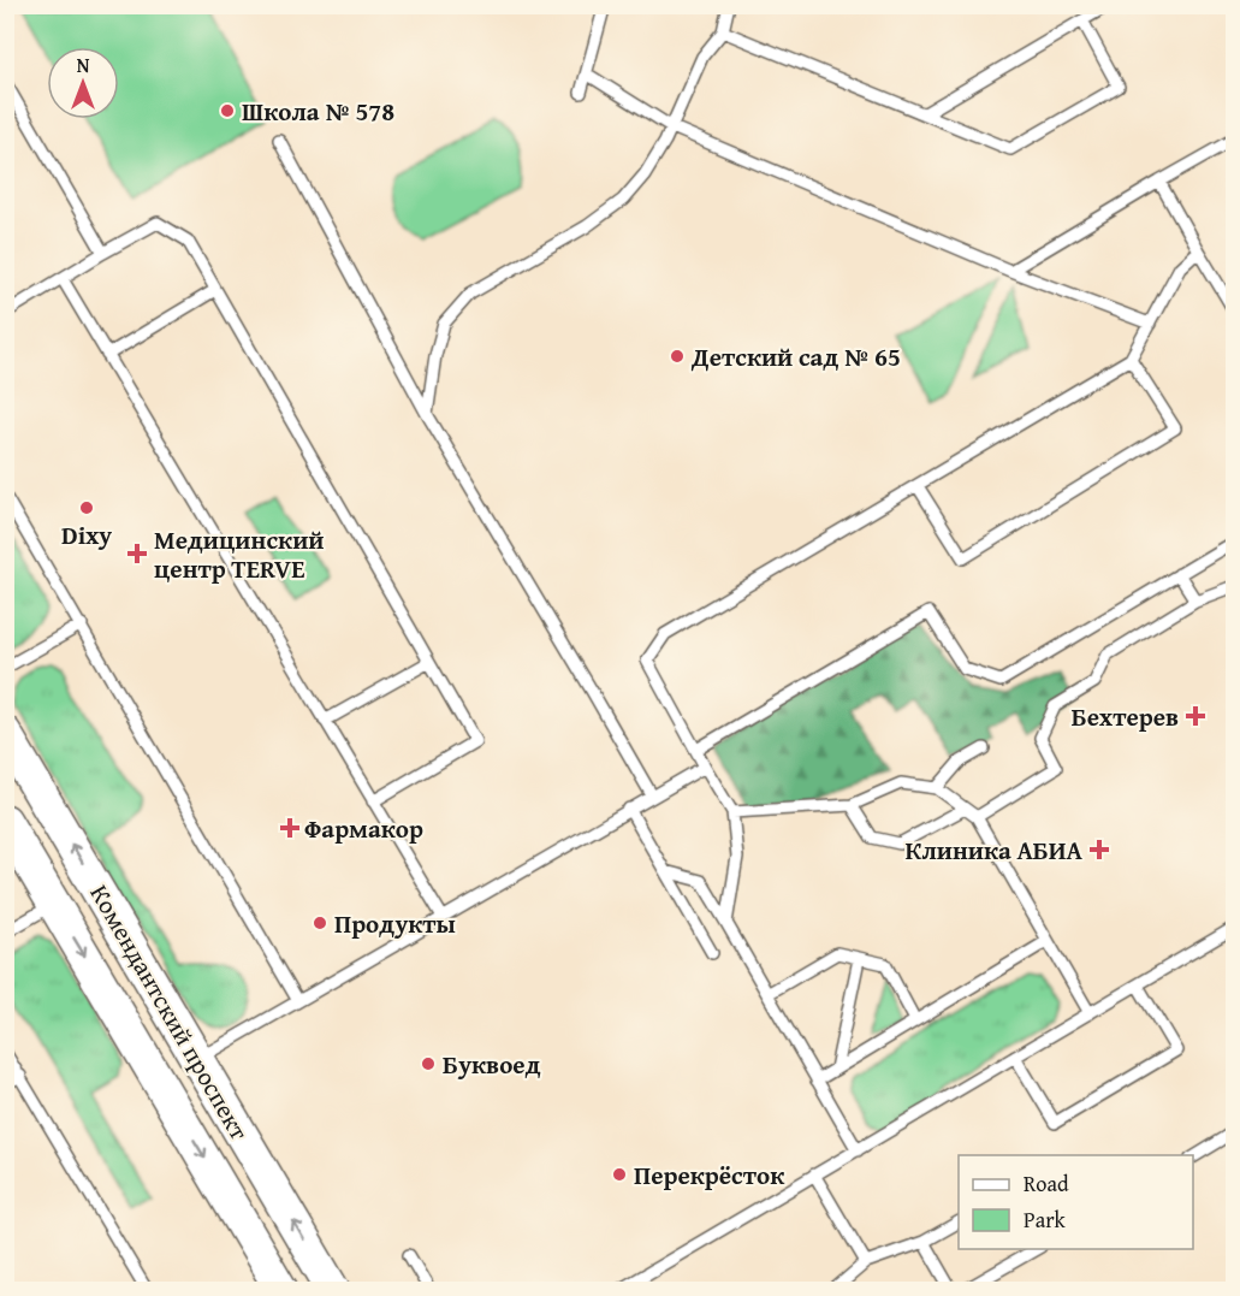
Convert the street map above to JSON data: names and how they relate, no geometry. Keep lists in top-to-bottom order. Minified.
{"streets":{"main road":["Комендантский проспект"]},"places":{"other":["Школа № 578","Детский сад № 65","Dixy","Продукты","Буквоед","Перекрёсток"],"health":["Медицинский центр TERVE","Бехтерев","Фармакор","Клиника АБИА"]},"legend":["Road","Park"],"north":"top"}
